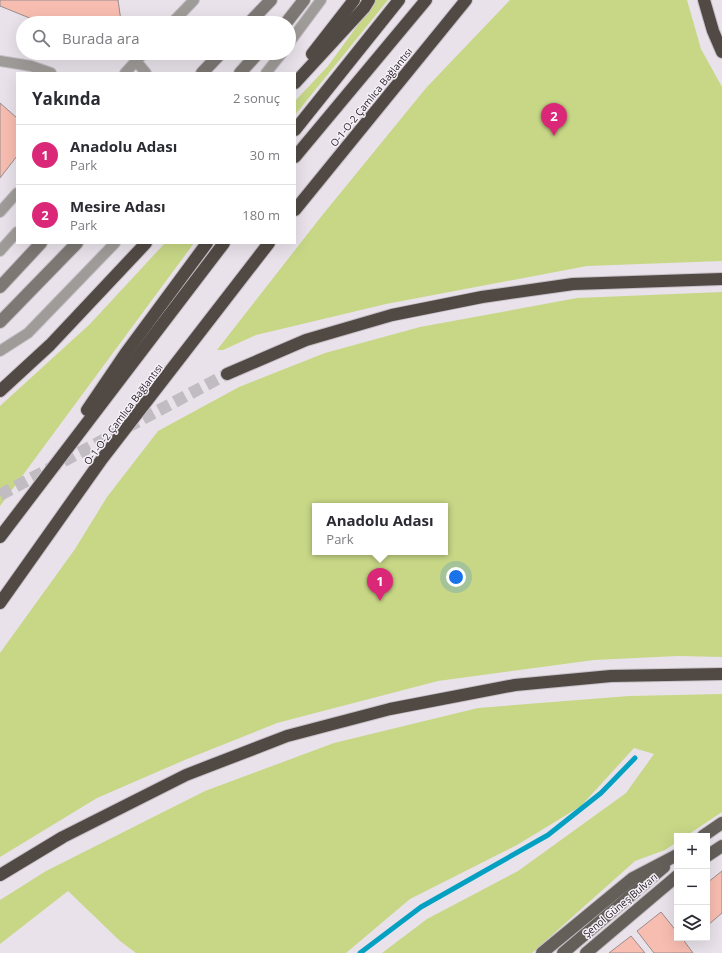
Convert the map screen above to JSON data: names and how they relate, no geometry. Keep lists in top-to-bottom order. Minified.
{"streets":{"highway":["O-1-O-2 Çamlıca Bağlantısı"],"main road":["Şenol Güneş Bulvarı"]},"page":{"search":"Burada ara","heading":["Yakında","2 sonuç"],"pins":["2","1"],"list":[{"mark":"1","name":"Anadolu Adası","note":"Park","value":"30 m"},{"mark":"2","name":"Mesire Adası","note":"Park","value":"180 m"}],"popup":["Anadolu Adası","Park"],"map_buttons":["+","−"]}}
